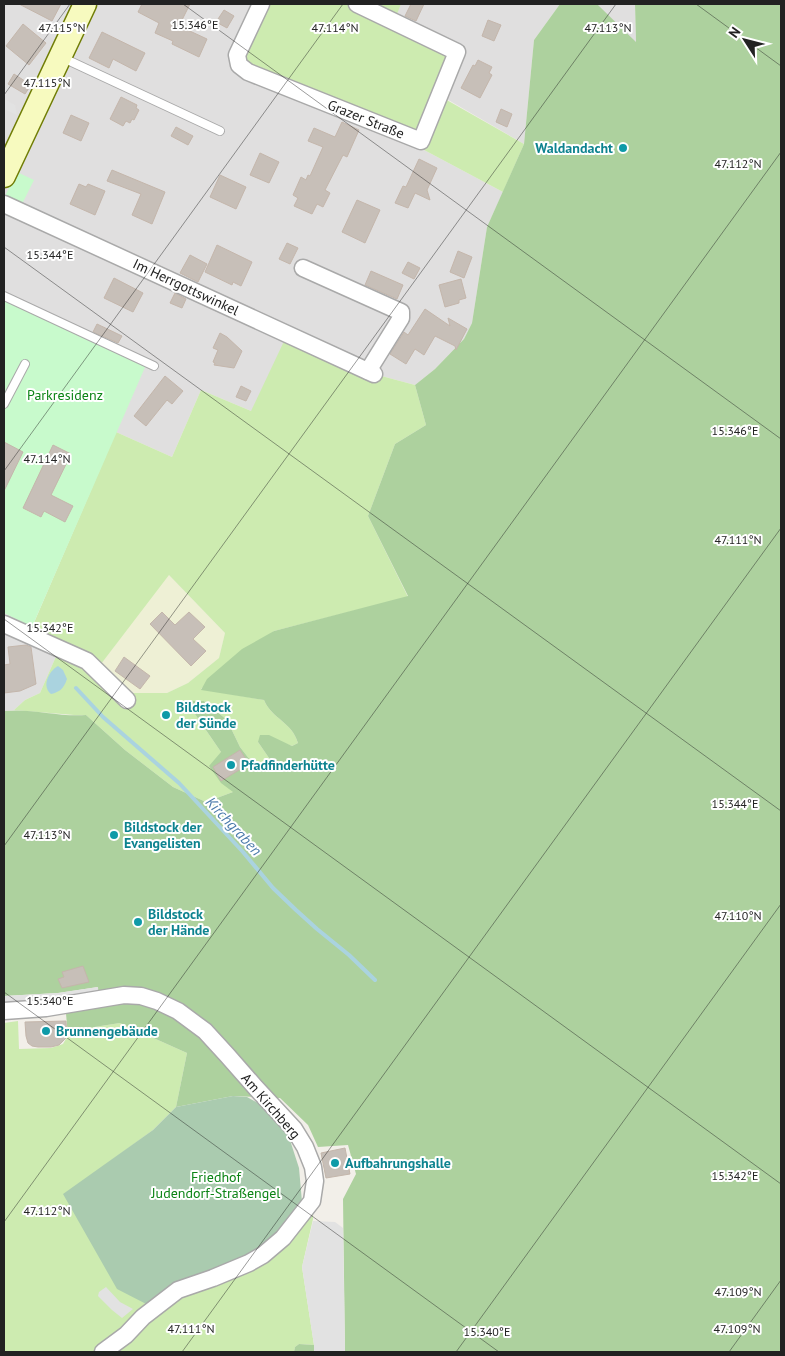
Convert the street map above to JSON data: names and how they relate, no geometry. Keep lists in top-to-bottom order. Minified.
{"streets":{"street":["Grazer Straße","Im Herrgottswinkel","Am Kirchberg"]},"water":["Kirchgraben"],"parks":["Parkresidenz","Friedhof Judendorf-Straßengel"],"places":["Waldandacht","Bildstock der Sünde","Pfadfinderhütte","Bildstock der Evangelisten","Bildstock der Hände","Brunnengebäude","Aufbahrungshalle"],"north":"top left","coordinates":["15.346°E","47.115°N","47.114°N","47.113°N","47.112°N","15.344°E","47.111°N","15.342°E","47.110°N","15.340°E","47.109°N"]}
